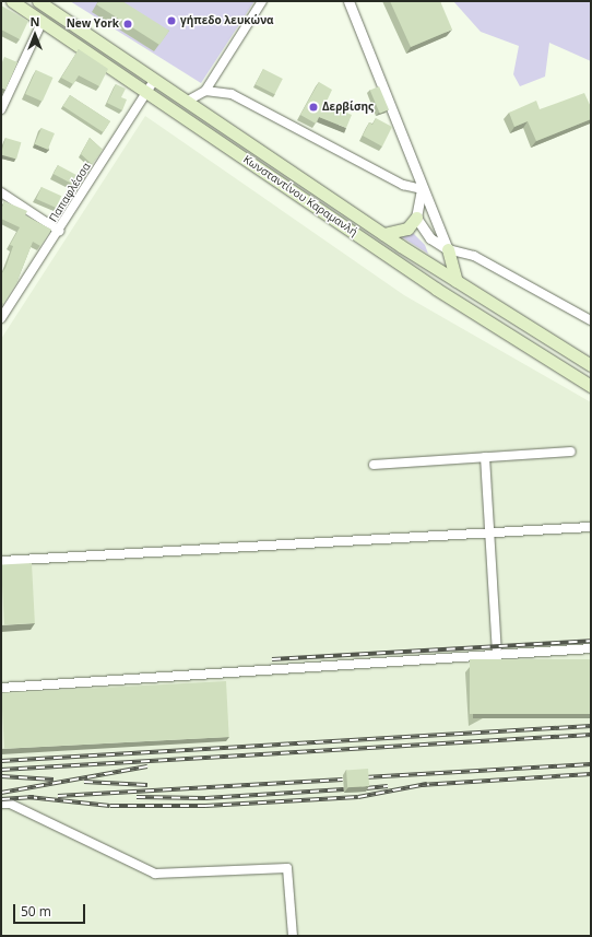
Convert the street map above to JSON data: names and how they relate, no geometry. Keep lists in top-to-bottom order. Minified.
{"streets":{"main road":["Κωνσταντίνου Καραμανλή"],"street":["Παπαφλέσσα"]},"crossings":[["Παπαφλέσσα","Κωνσταντίνου Καραμανλή"]],"places":["γήπεδο λευκώνα","New York","Δερβίσης"],"scale_bar":"50 m","north":"top"}
